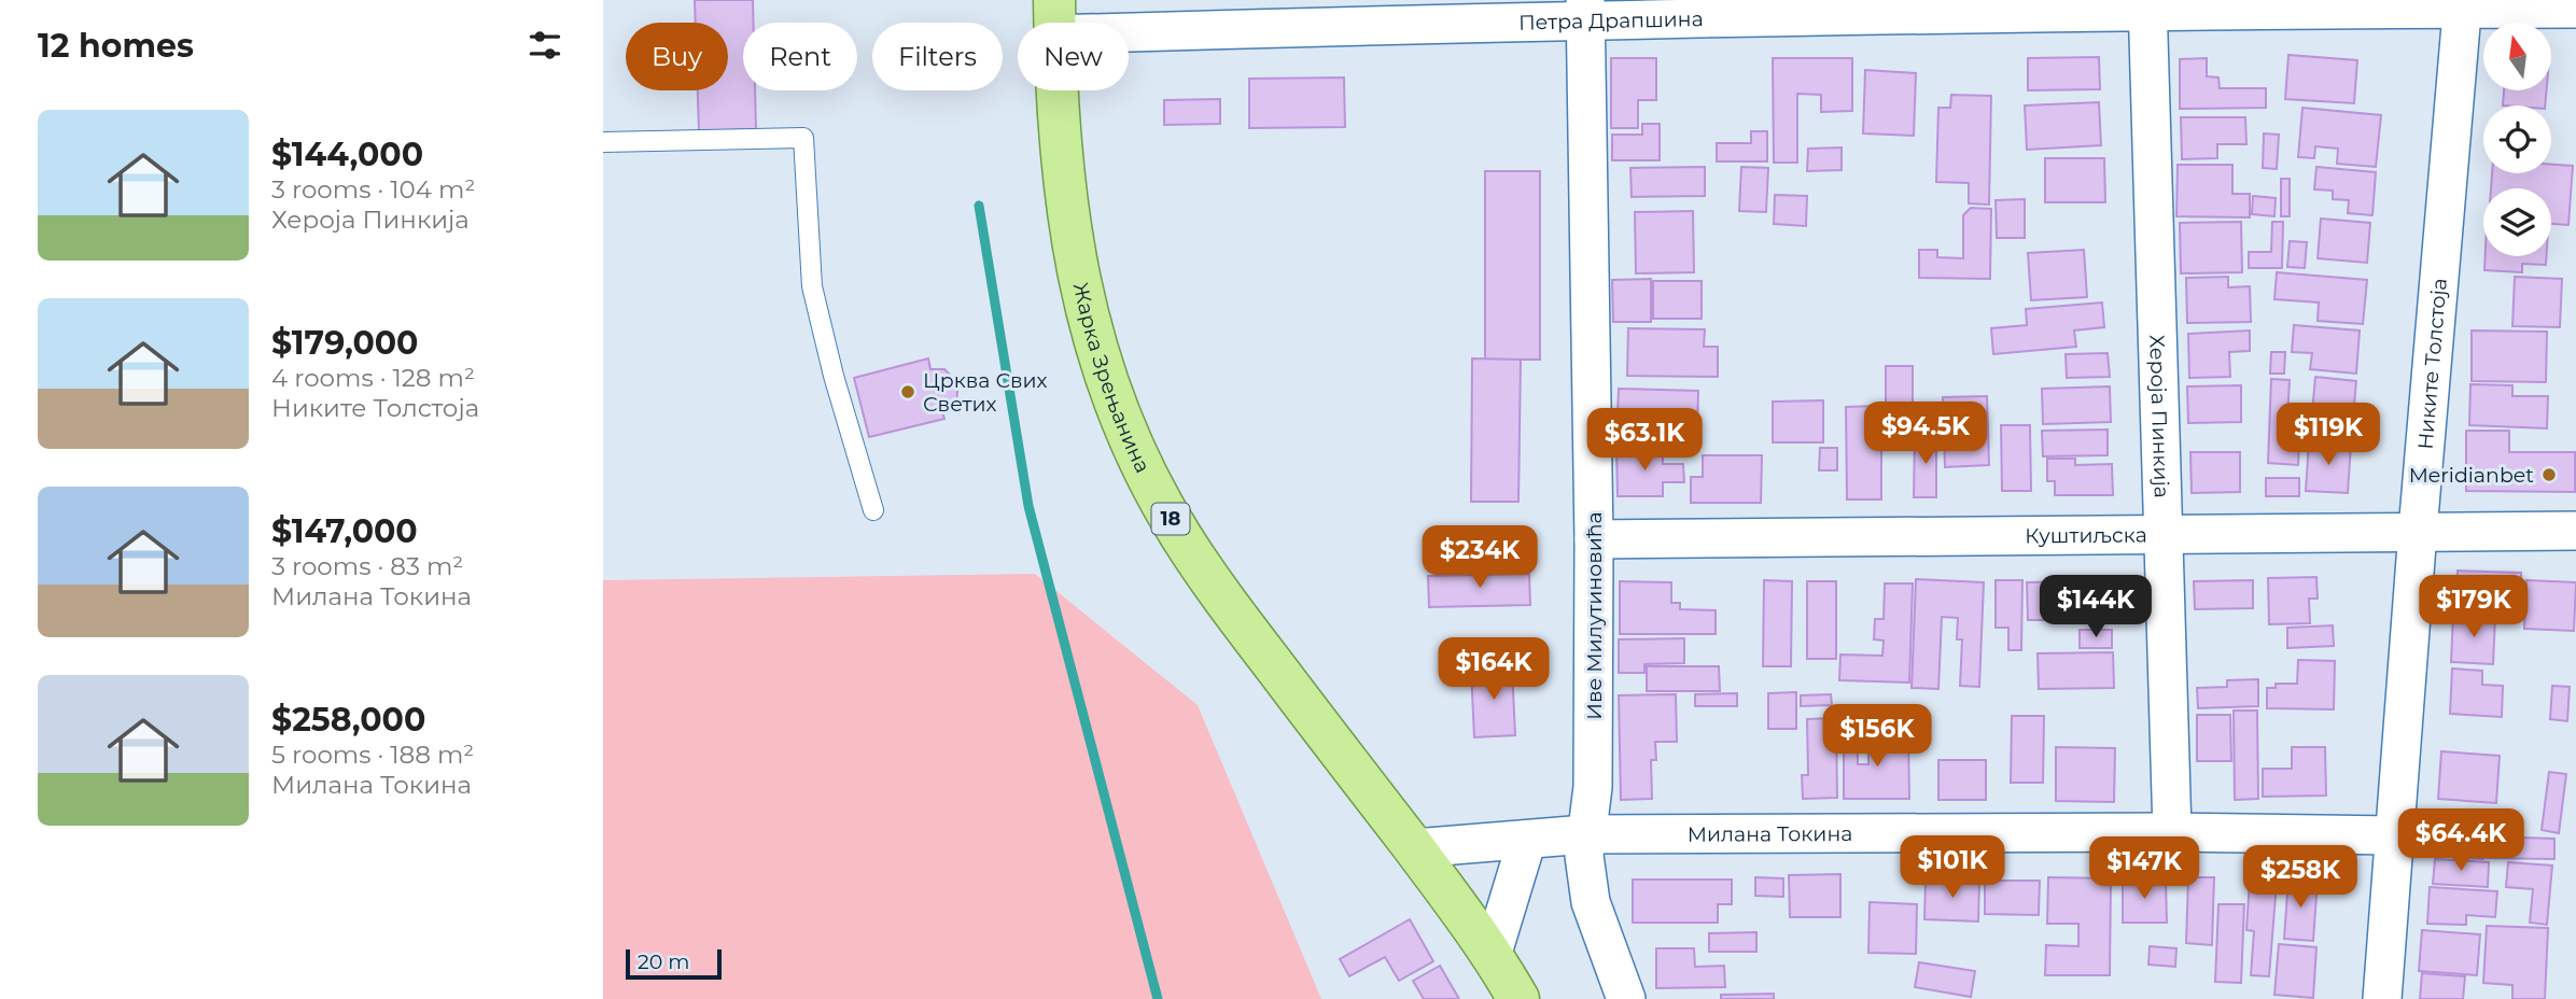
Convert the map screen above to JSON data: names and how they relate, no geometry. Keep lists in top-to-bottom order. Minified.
{"streets":{"main road":["Жарка Зрењанина","18"],"street":["Петра Драпшина","Никите Толстоја","Хероја Пинкија","Куштиљска","Иве Милутиновића","Милана Токина"]},"crossings":[["Петра Драпшина","Никите Толстоја"],["Петра Драпшина","Жарка Зрењанина"],["Петра Драпшина","Хероја Пинкија"],["Петра Драпшина","Иве Милутиновића"],["Никите Толстоја","Куштиљска"],["Никите Толстоја","Милана Токина"],["Жарка Зрењанина","18"],["Жарка Зрењанина","Милана Токина"],["Хероја Пинкија","Куштиљска"],["Хероја Пинкија","Милана Токина"],["18","Милана Токина"],["Куштиљска","Иве Милутиновића"],["Иве Милутиновића","Милана Токина"]],"places":["Црква Свих Светих","Meridianbet"],"scale_bar":"20 m","north":"top","page":{"heading":"12 homes","chip":["Buy","Rent","Filters","New"],"list":[{"name":"$144,000","note":"3 rooms · 104 m² · Хероја Пинкија"},{"name":"$179,000","note":"4 rooms · 128 m² · Никите Толстоја"},{"name":"$147,000","note":"3 rooms · 83 m² · Милана Токина"},{"name":"$258,000","note":"5 rooms · 188 m² · Милана Токина"}],"price":["$94.5K","$119K","$63.1K","$234K","$144K","$179K","$164K","$156K","$64.4K","$101K","$147K","$258K"],"scale":"20 m"}}
